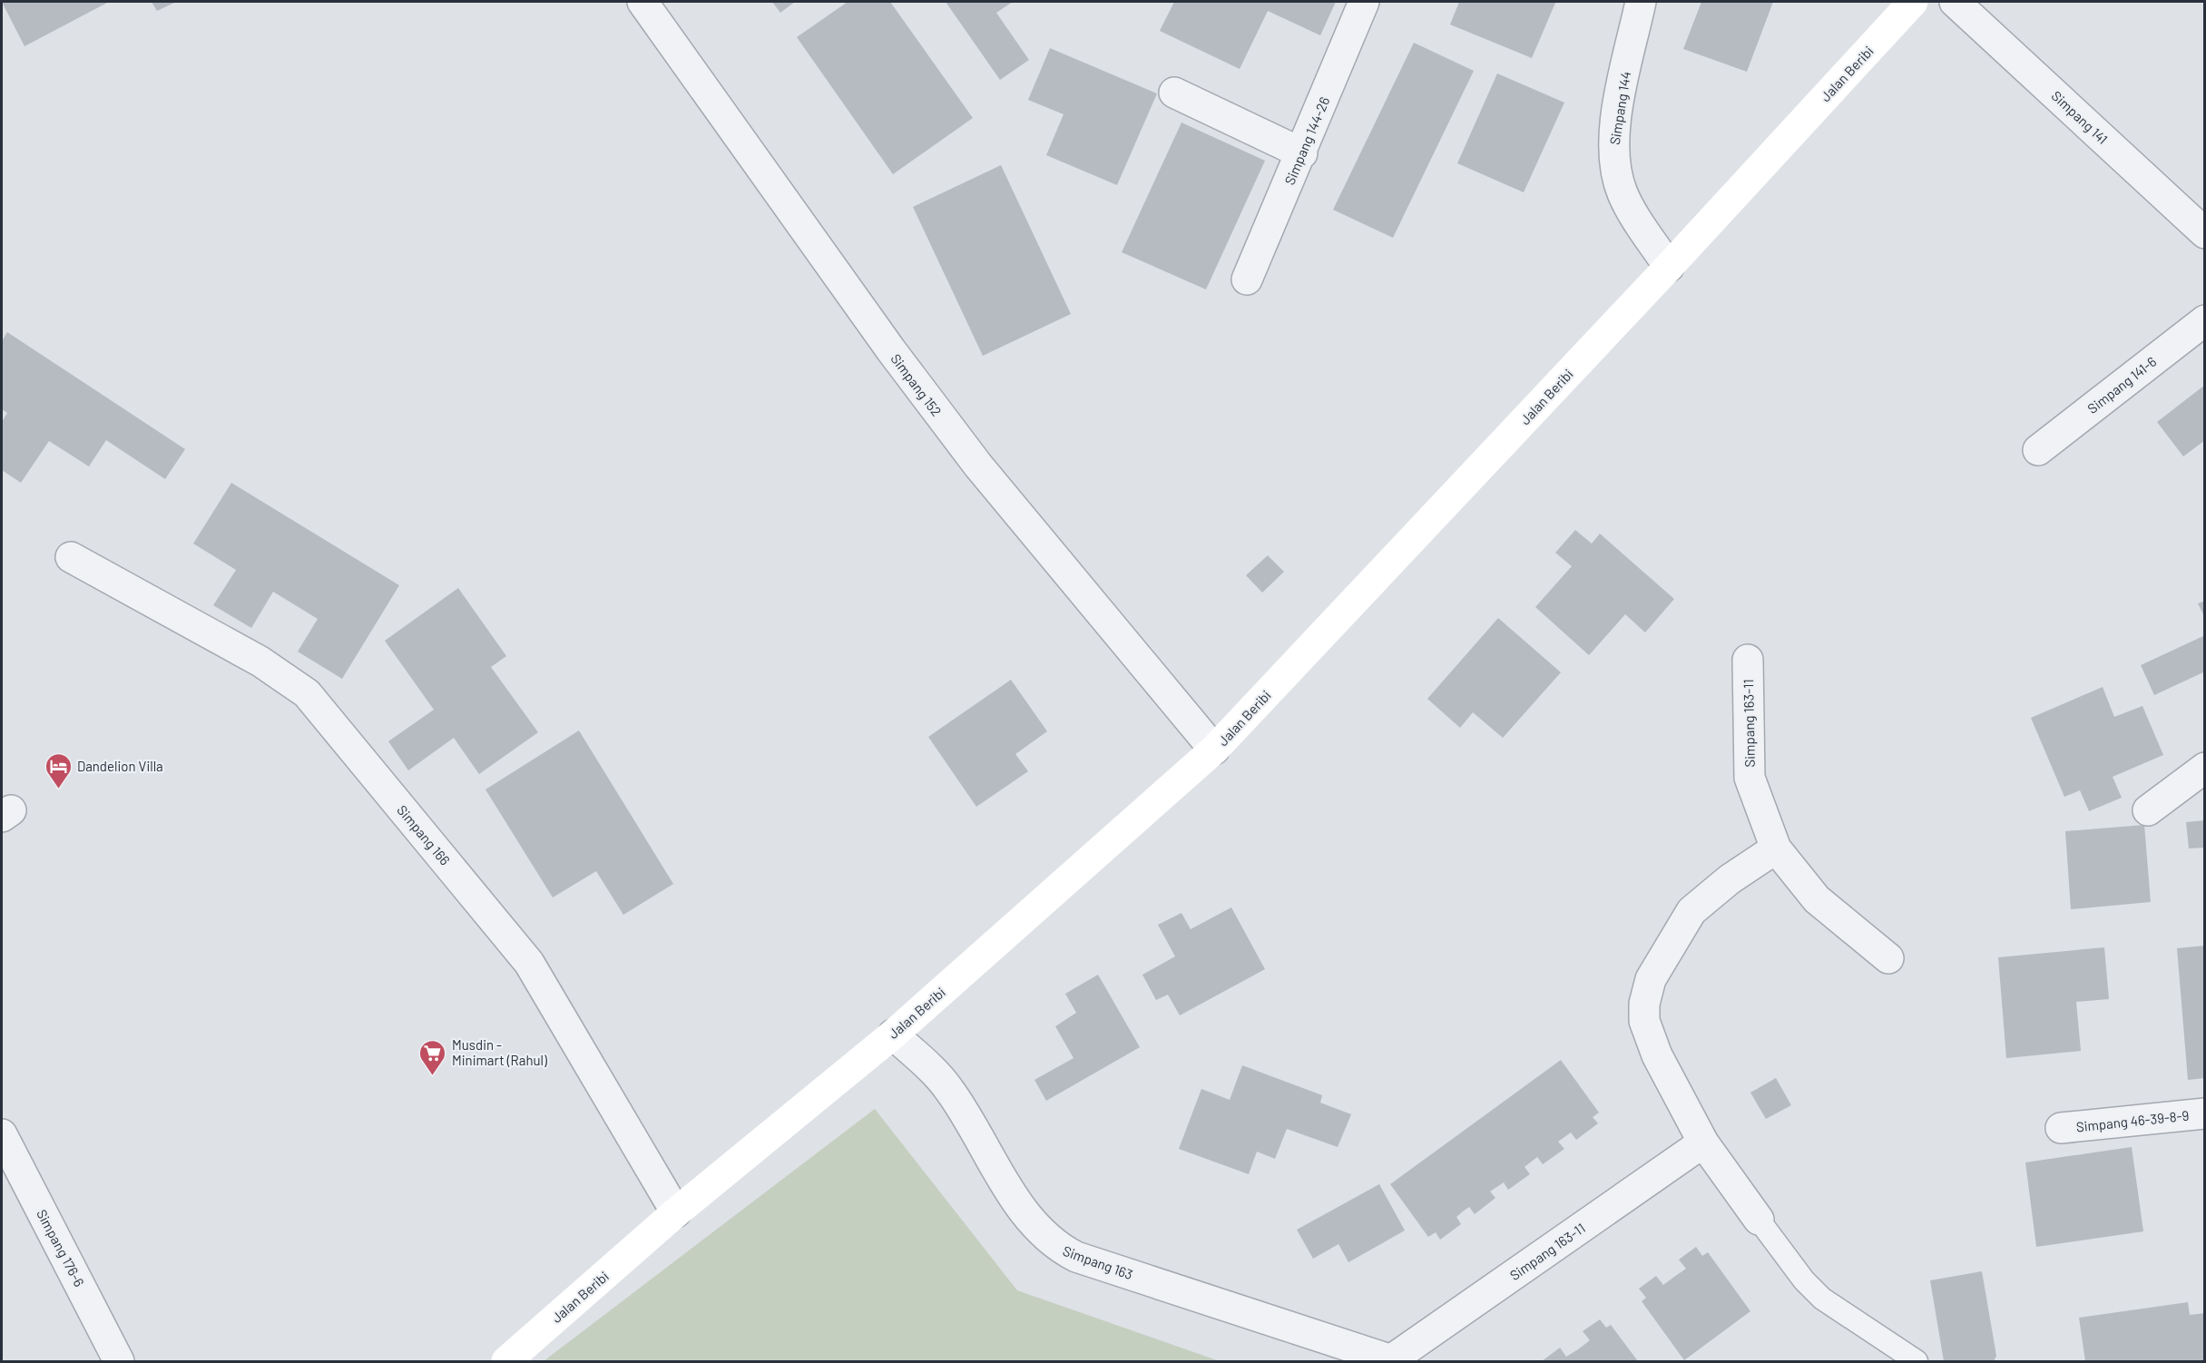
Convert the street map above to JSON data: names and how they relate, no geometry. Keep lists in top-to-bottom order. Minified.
{"streets":{"main road":["Jalan Beribi"],"street":["Simpang 144","Simpang 141","Simpang 144-26","Simpang 152","Simpang 141-6","Simpang 163-11","Simpang 166","Simpang 46-39-8-9","Simpang 176-6","Simpang 163"]},"crossings":[["Jalan Beribi","Simpang 144"],["Jalan Beribi","Simpang 152"],["Jalan Beribi","Simpang 166"],["Jalan Beribi","Simpang 163"],["Simpang 163-11","Simpang 163"]],"places":{"hotel":["Dandelion Villa"],"supermarket":["Musdin - Minimart (Rahul)"]}}
